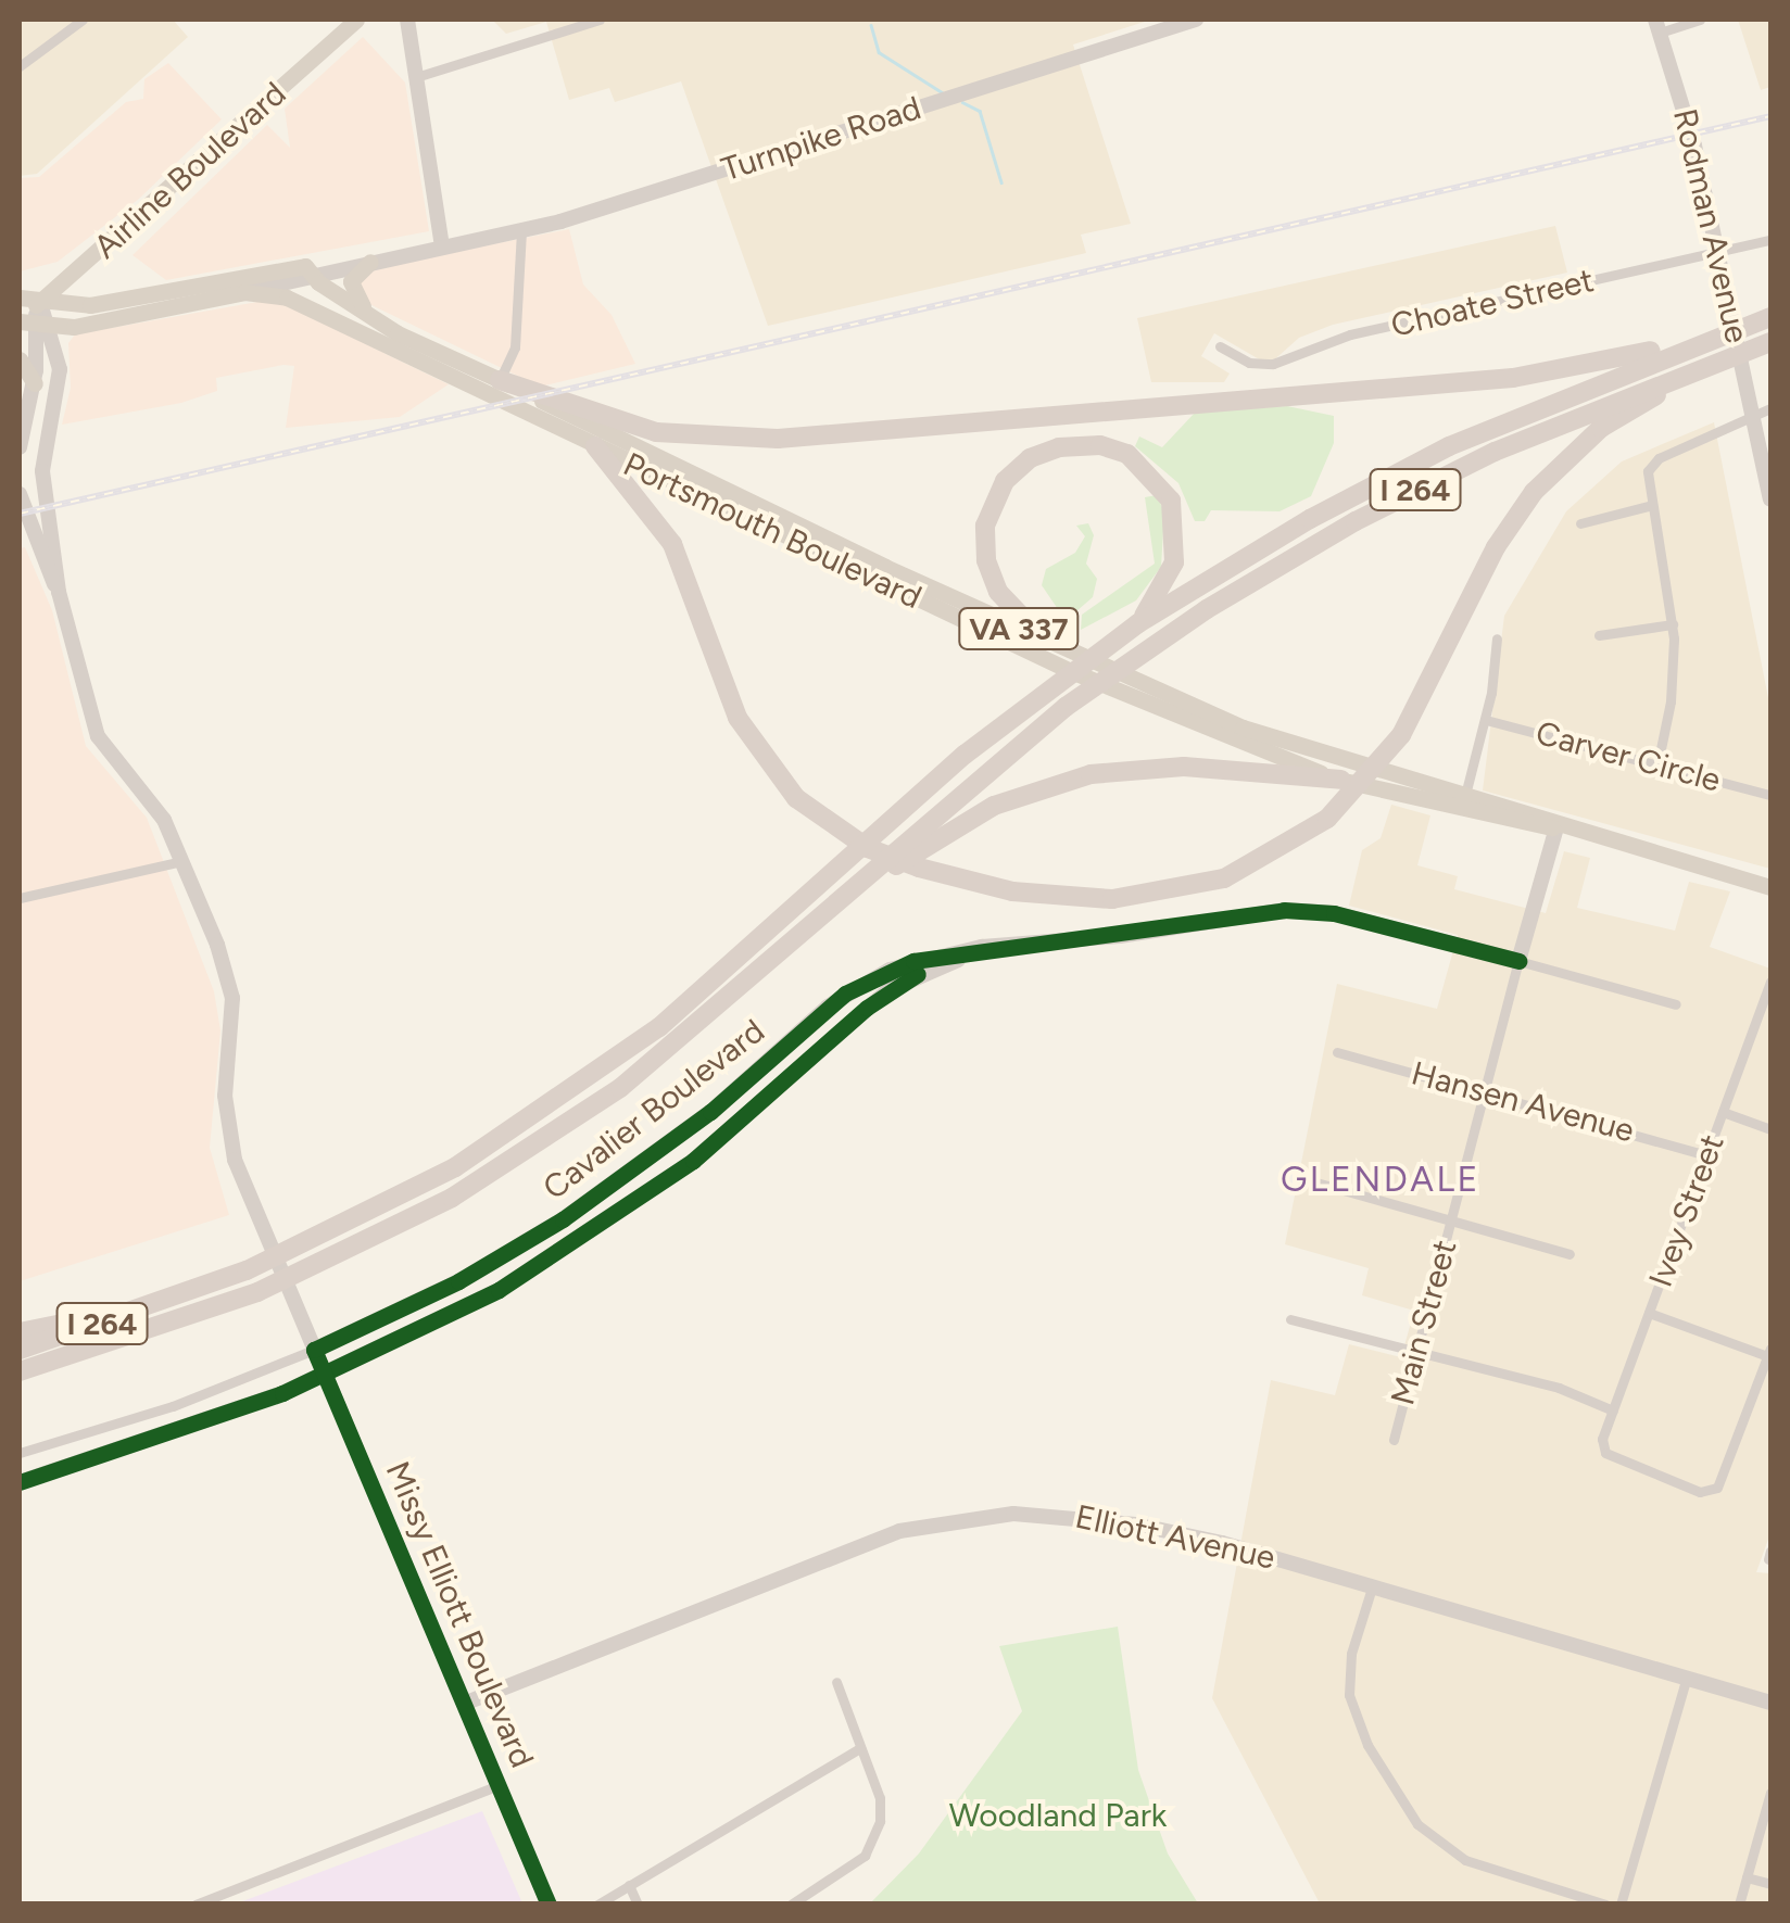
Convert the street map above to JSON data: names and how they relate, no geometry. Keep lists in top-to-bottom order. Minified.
{"streets":{"highway":["I 264"],"main road":["Airline Boulevard","Portsmouth Boulevard","VA 337"],"street":["Turnpike Road","Rodman Avenue","Choate Street","Carver Circle","Hansen Avenue","Cavalier Boulevard","Ivey Street","Main Street","Elliott Avenue","Missy Elliott Boulevard"]},"crossings":[["Turnpike Road","Portsmouth Boulevard"],["Airline Boulevard","Portsmouth Boulevard"],["Airline Boulevard","Missy Elliott Boulevard"],["Rodman Avenue","Choate Street"],["Portsmouth Boulevard","Main Street"],["Portsmouth Boulevard","Missy Elliott Boulevard"],["Hansen Avenue","Ivey Street"],["Hansen Avenue","Main Street"],["Cavalier Boulevard","Main Street"],["Cavalier Boulevard","Missy Elliott Boulevard"],["Elliott Avenue","Missy Elliott Boulevard"]],"districts":["GLENDALE"],"parks":["Woodland Park"]}
